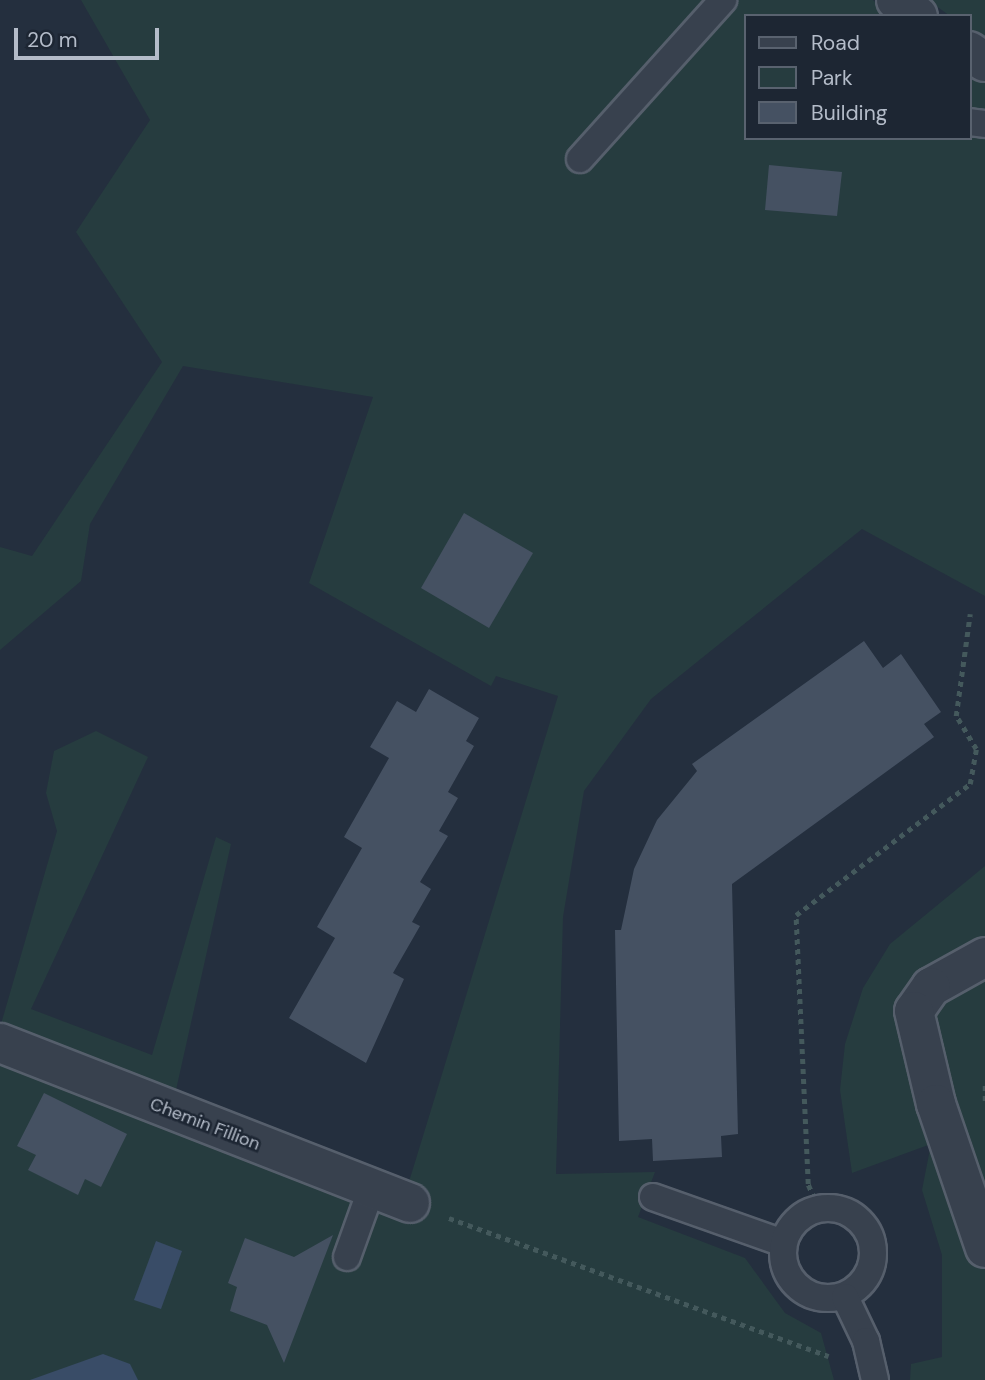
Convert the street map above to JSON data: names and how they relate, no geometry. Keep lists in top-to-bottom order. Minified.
{"streets":{"street":["Chemin Fillion"]},"legend":["Road","Park","Building"],"scale_bar":"20 m"}
